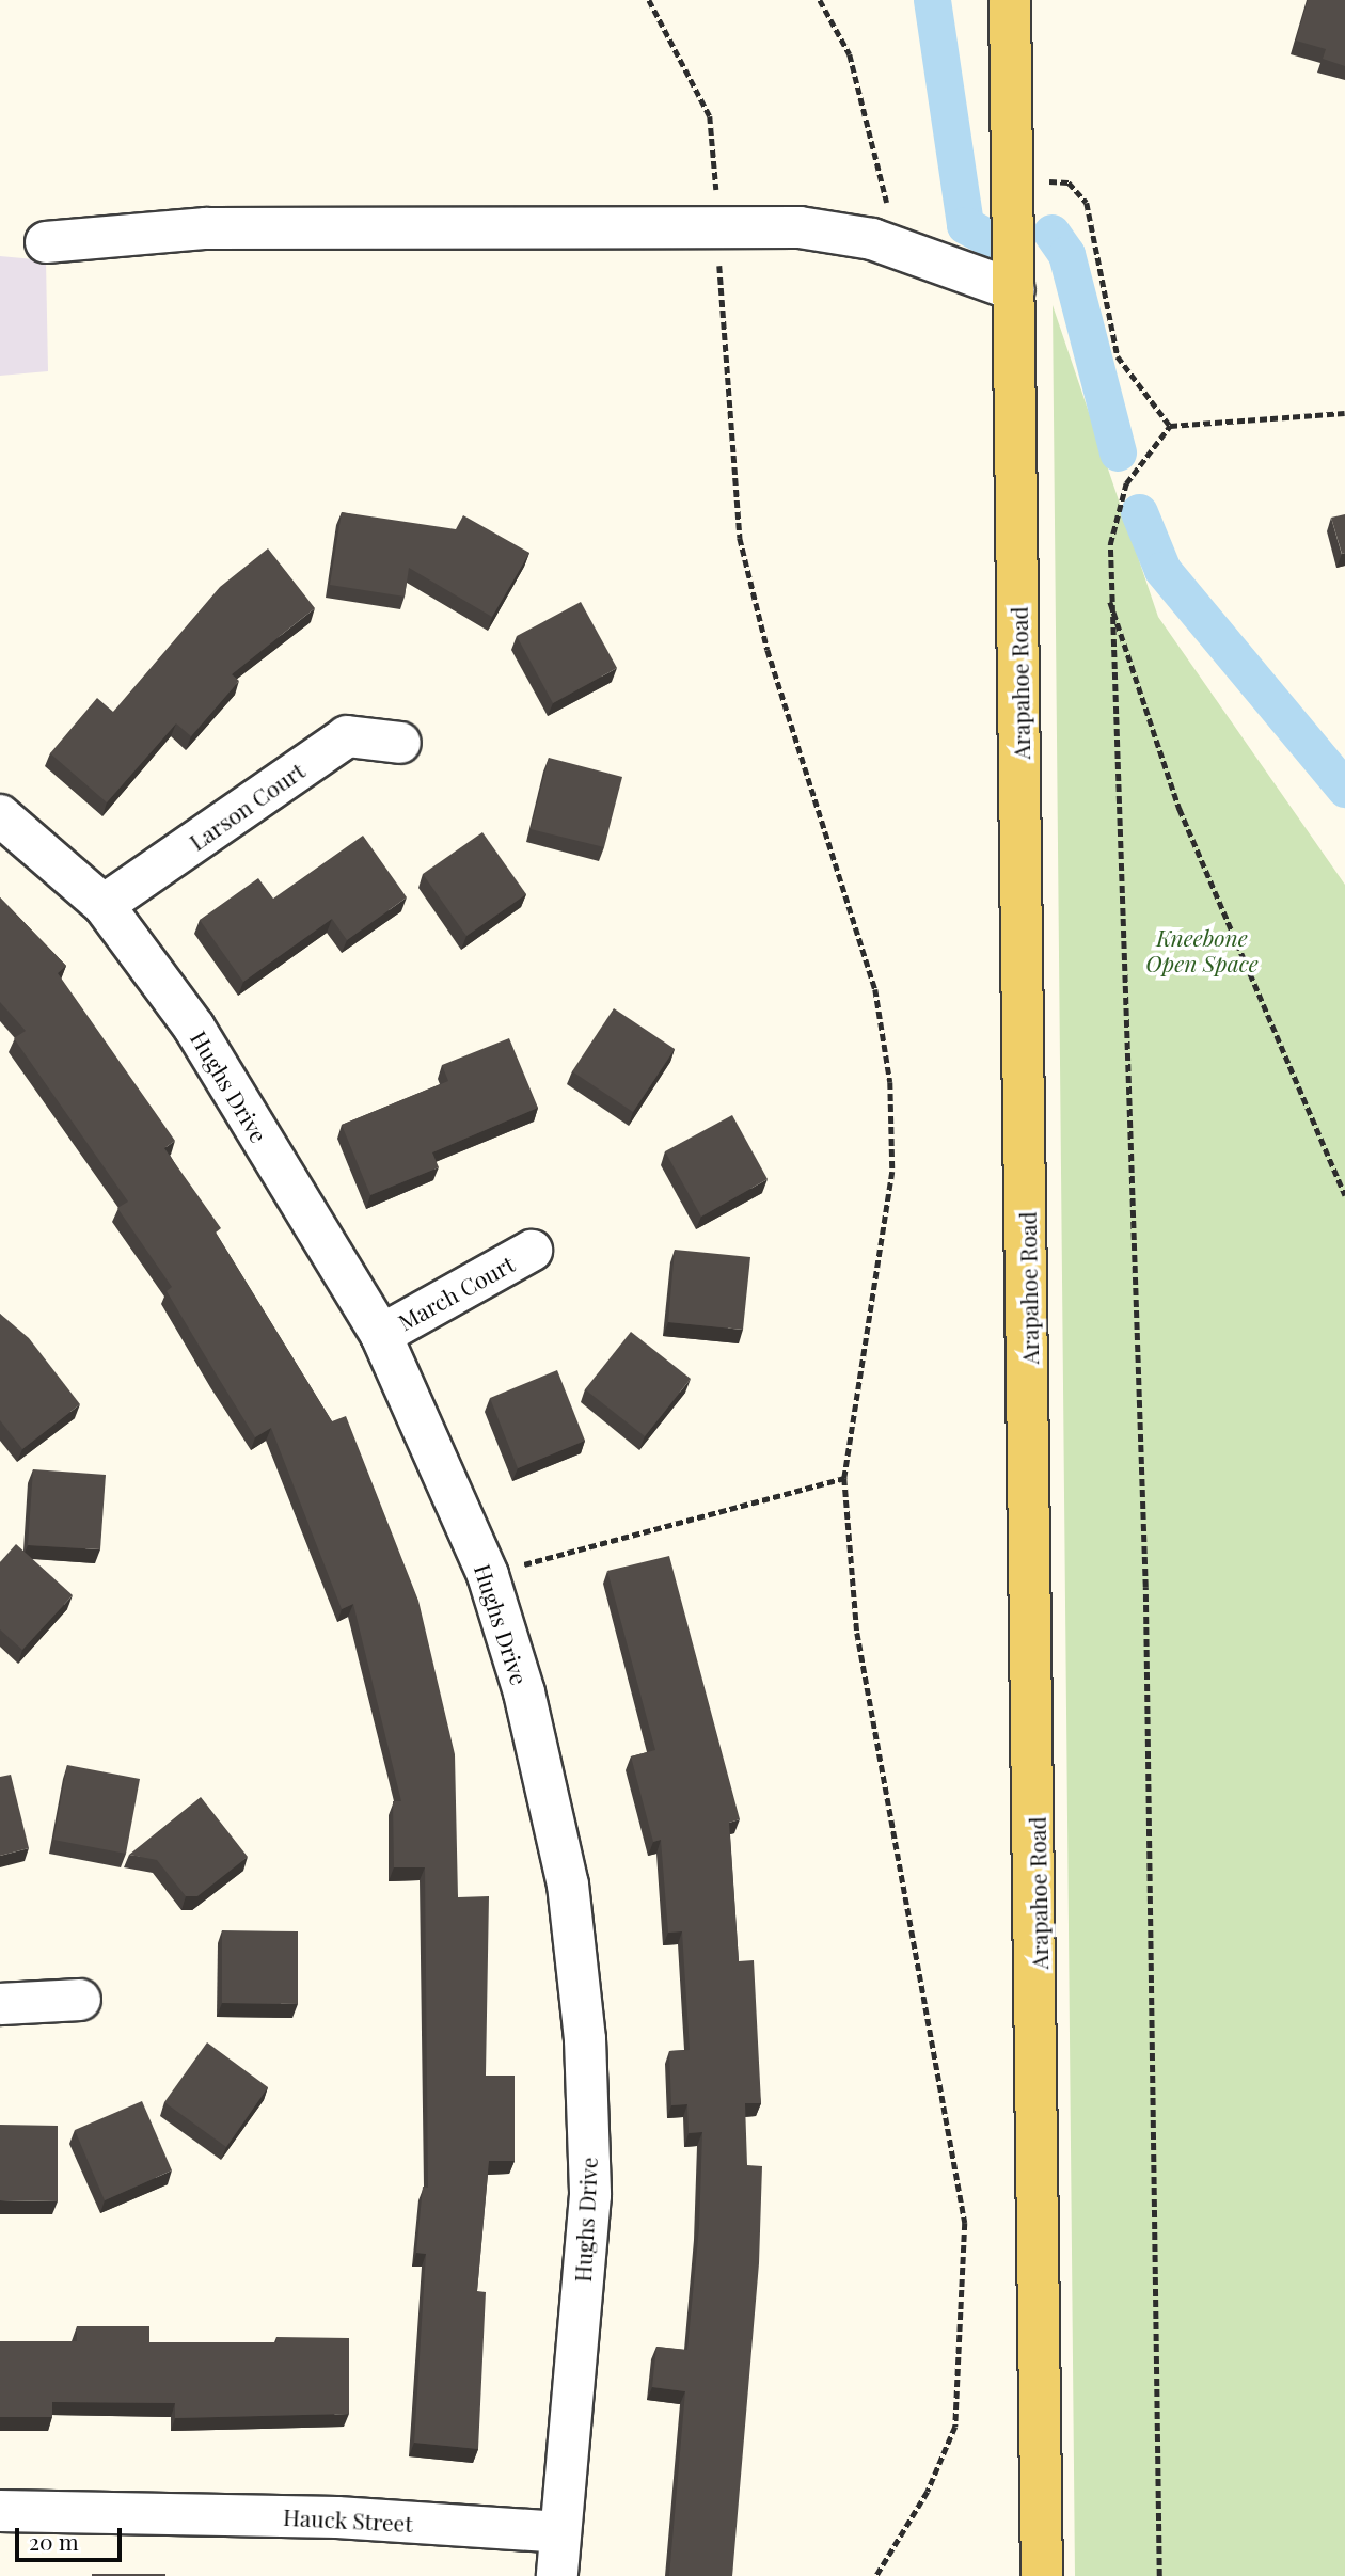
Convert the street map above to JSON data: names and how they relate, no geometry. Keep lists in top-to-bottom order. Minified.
{"streets":{"main road":["Arapahoe Road"],"street":["Larson Court","Hughs Drive","March Court","Hauck Street"]},"crossings":[["Larson Court","Hughs Drive"],["Hughs Drive","March Court"],["Hughs Drive","Hauck Street"]],"parks":["Kneebone Open Space"],"scale_bar":"20 m"}
